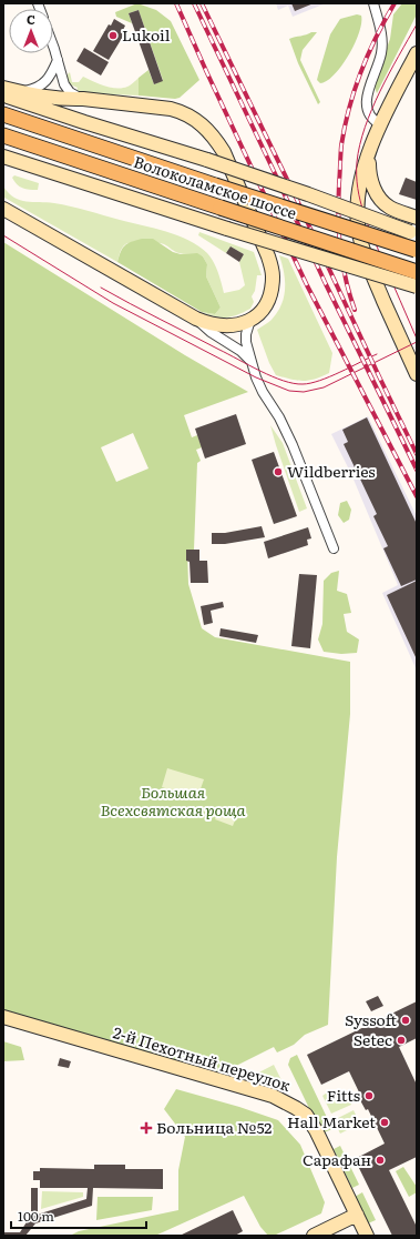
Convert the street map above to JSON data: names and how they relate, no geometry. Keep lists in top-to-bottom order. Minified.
{"streets":{"main road":["Волоколамское шоссе","2-й Пехотный переулок"]},"parks":["Большая Всехсвятская роща"],"places":{"other":["Lukoil","Wildberries","Syssoft","Setec","Fitts","Hall Market","Сарафан"],"health":["Больница №52"]},"scale_bar":"100 m","north":"top"}
